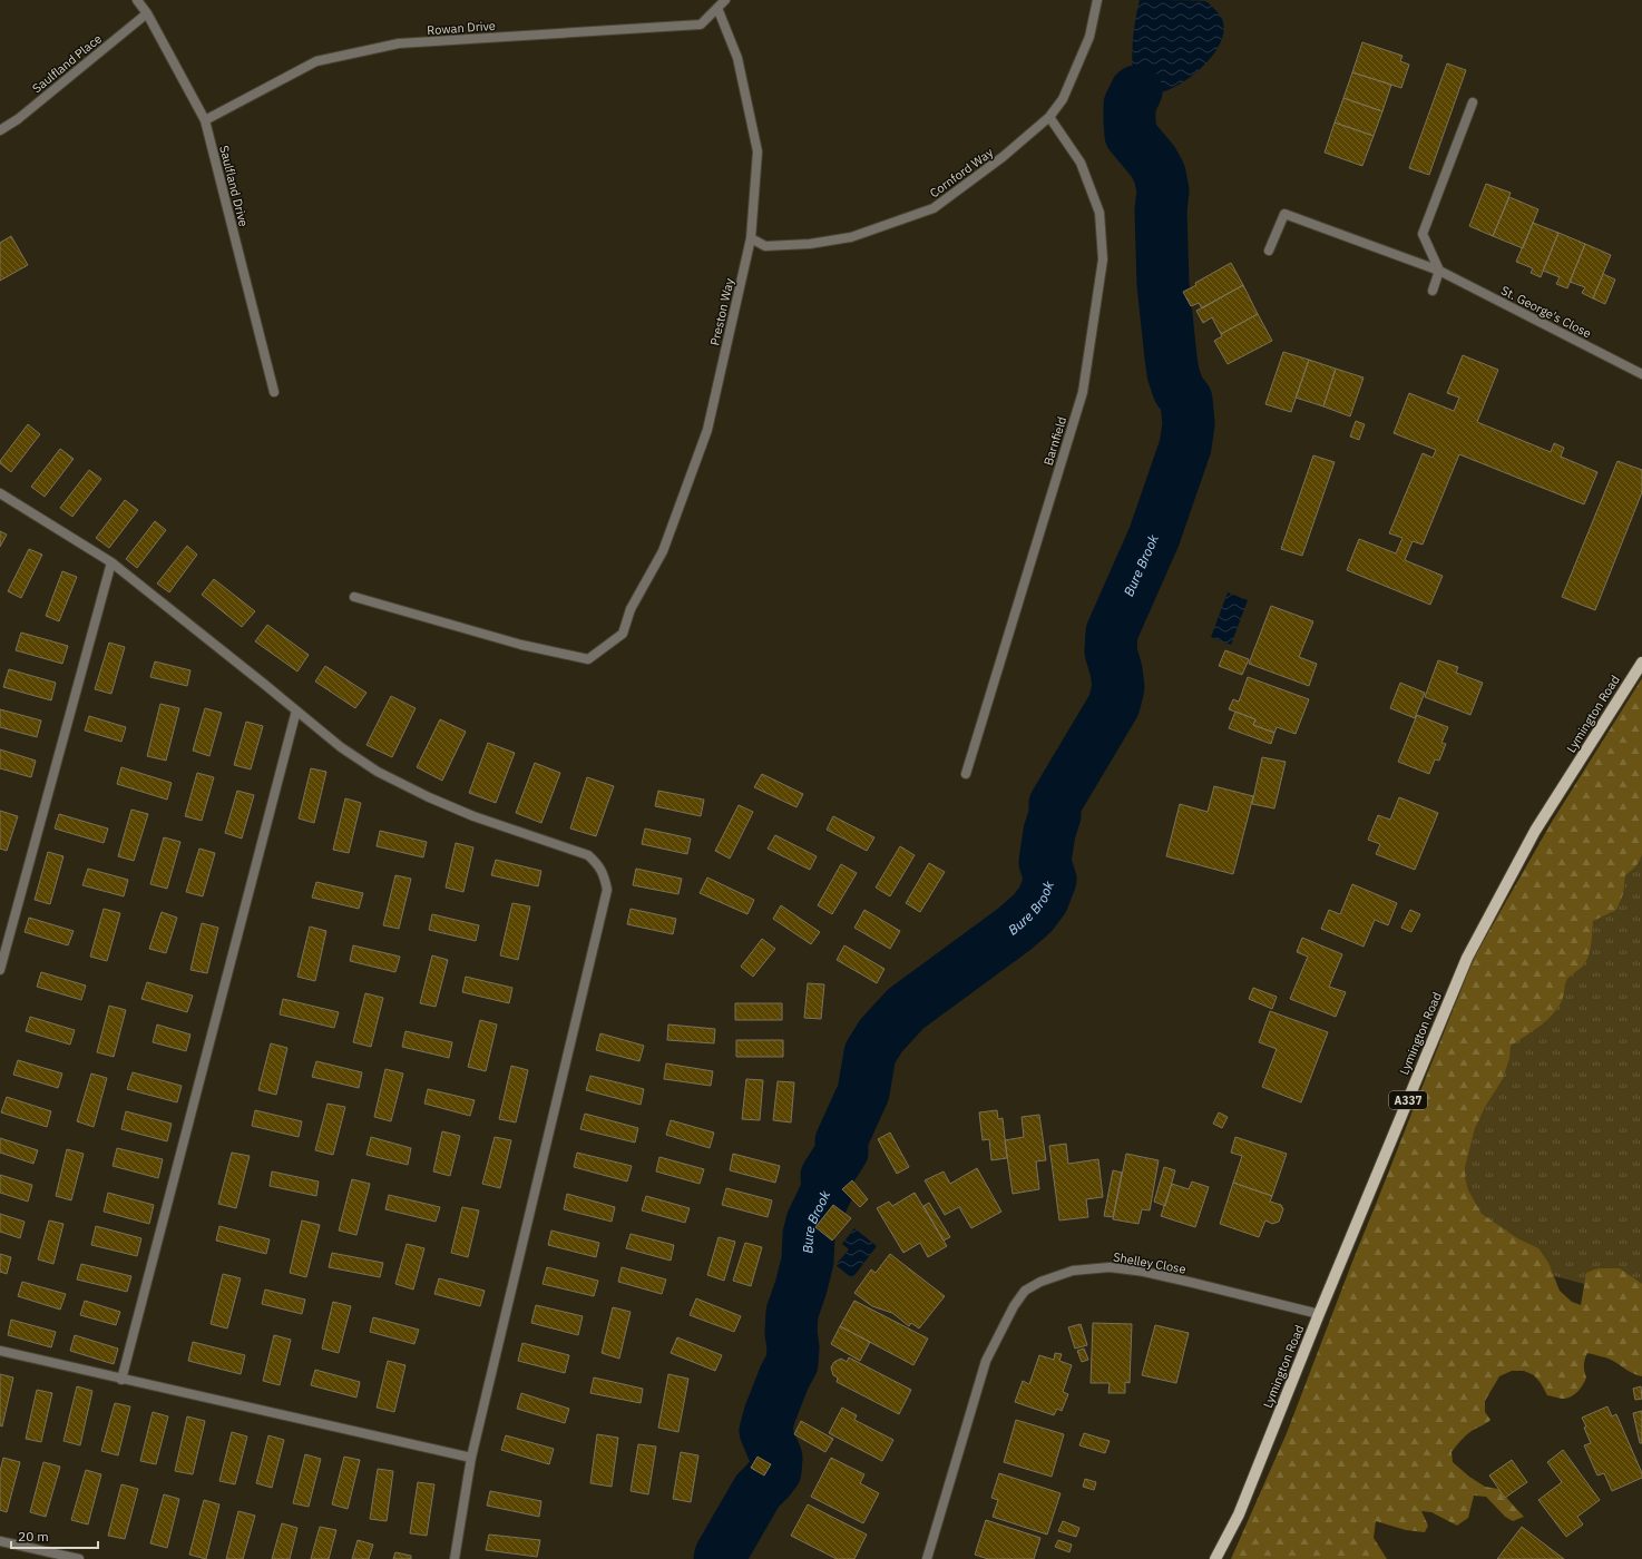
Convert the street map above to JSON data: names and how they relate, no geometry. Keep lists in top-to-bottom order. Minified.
{"streets":{"main road":["Lymington Road","A337"],"street":["Rowan Drive","Saulfland Place","Cornford Way","Saulfland Drive","Preston Way","St. George's Close","Barnfield","Shelley Close"]},"crossings":[["Rowan Drive","Saulfland Drive"],["Rowan Drive","Preston Way"],["Saulfland Place","Saulfland Drive"],["Cornford Way","Preston Way"],["Cornford Way","Barnfield"],["Lymington Road","Shelley Close"]],"water":["Bure Brook"],"scale_bar":"20 m"}
